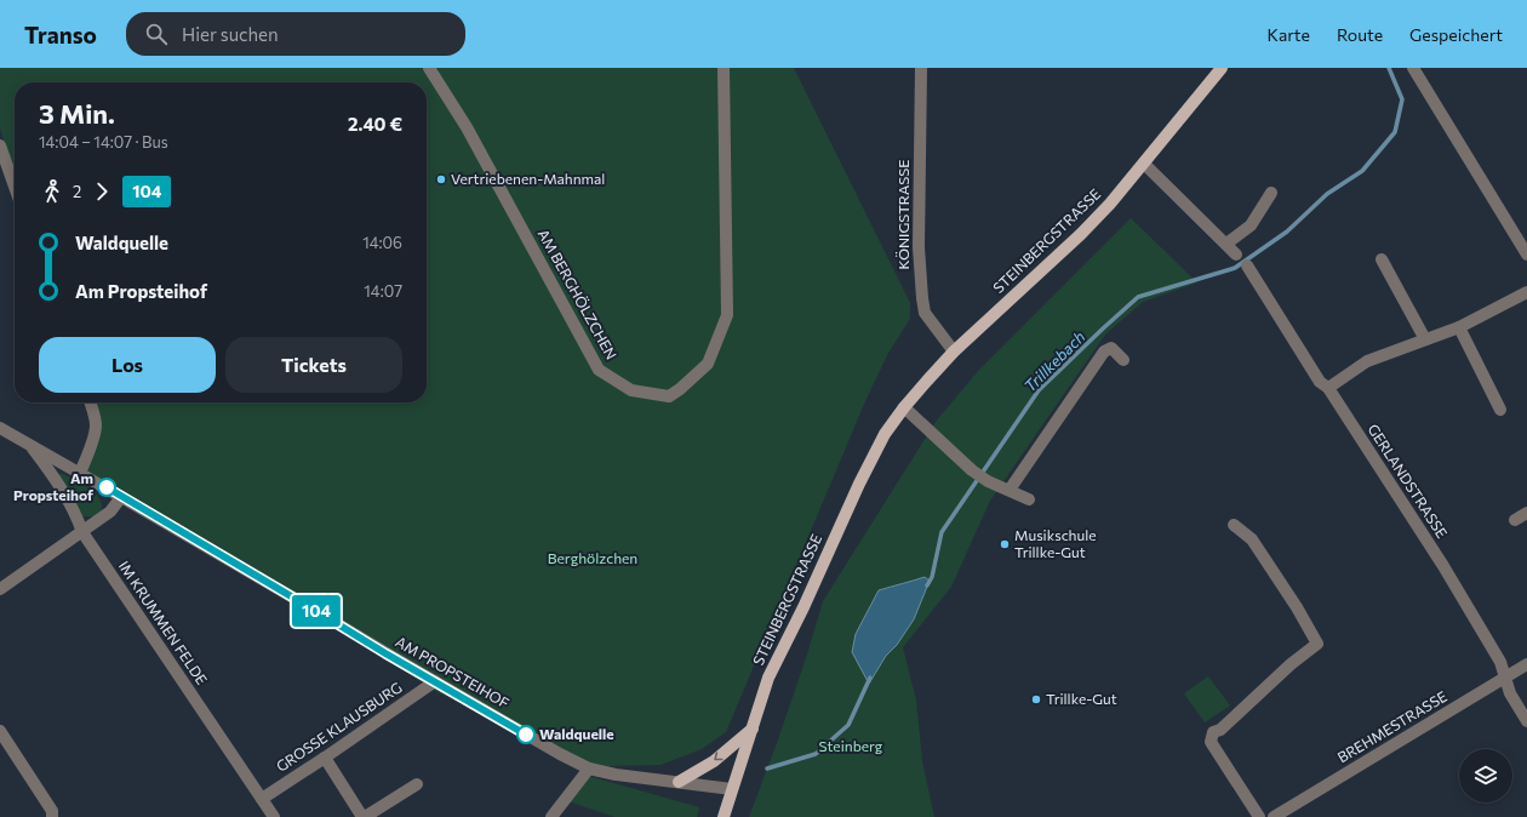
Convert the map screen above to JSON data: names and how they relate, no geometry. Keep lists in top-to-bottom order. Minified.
{"streets":{"main road":["STEINBERGSTRASSE"],"street":["KÖNIGSTRASSE","AM BERGHÖLZCHEN","GERLANDSTRASSE","IM KRUMMEN FELDE","AM PROPSTEIHOF","GROSSE KLAUSBURG","BREHMESTRASSE"]},"crossings":[["KÖNIGSTRASSE","STEINBERGSTRASSE"],["STEINBERGSTRASSE","AM PROPSTEIHOF"],["GERLANDSTRASSE","BREHMESTRASSE"],["IM KRUMMEN FELDE","AM PROPSTEIHOF"],["IM KRUMMEN FELDE","GROSSE KLAUSBURG"],["AM PROPSTEIHOF","GROSSE KLAUSBURG"]],"water":["Trillkebach"],"parks":["Berghölzchen","Steinberg"],"places":["Vertriebenen-Mahnmal","Am Propsteihof","Musikschule Trillke-Gut","Trillke-Gut","Waldquelle"],"lines":["bus line 104"],"page":{"header":"Transo","search":"Hier suchen","nav":["Karte","Route","Gespeichert"],"on_map":"104","heading":["3 Min.","14:04 – 14:07 · Bus","2.40 €"],"legs":["2","104"],"list":[{"name":"Waldquelle","value":"14:06"},{"name":"Am Propsteihof","value":"14:07"}],"buttons":["Los","Tickets"]}}
